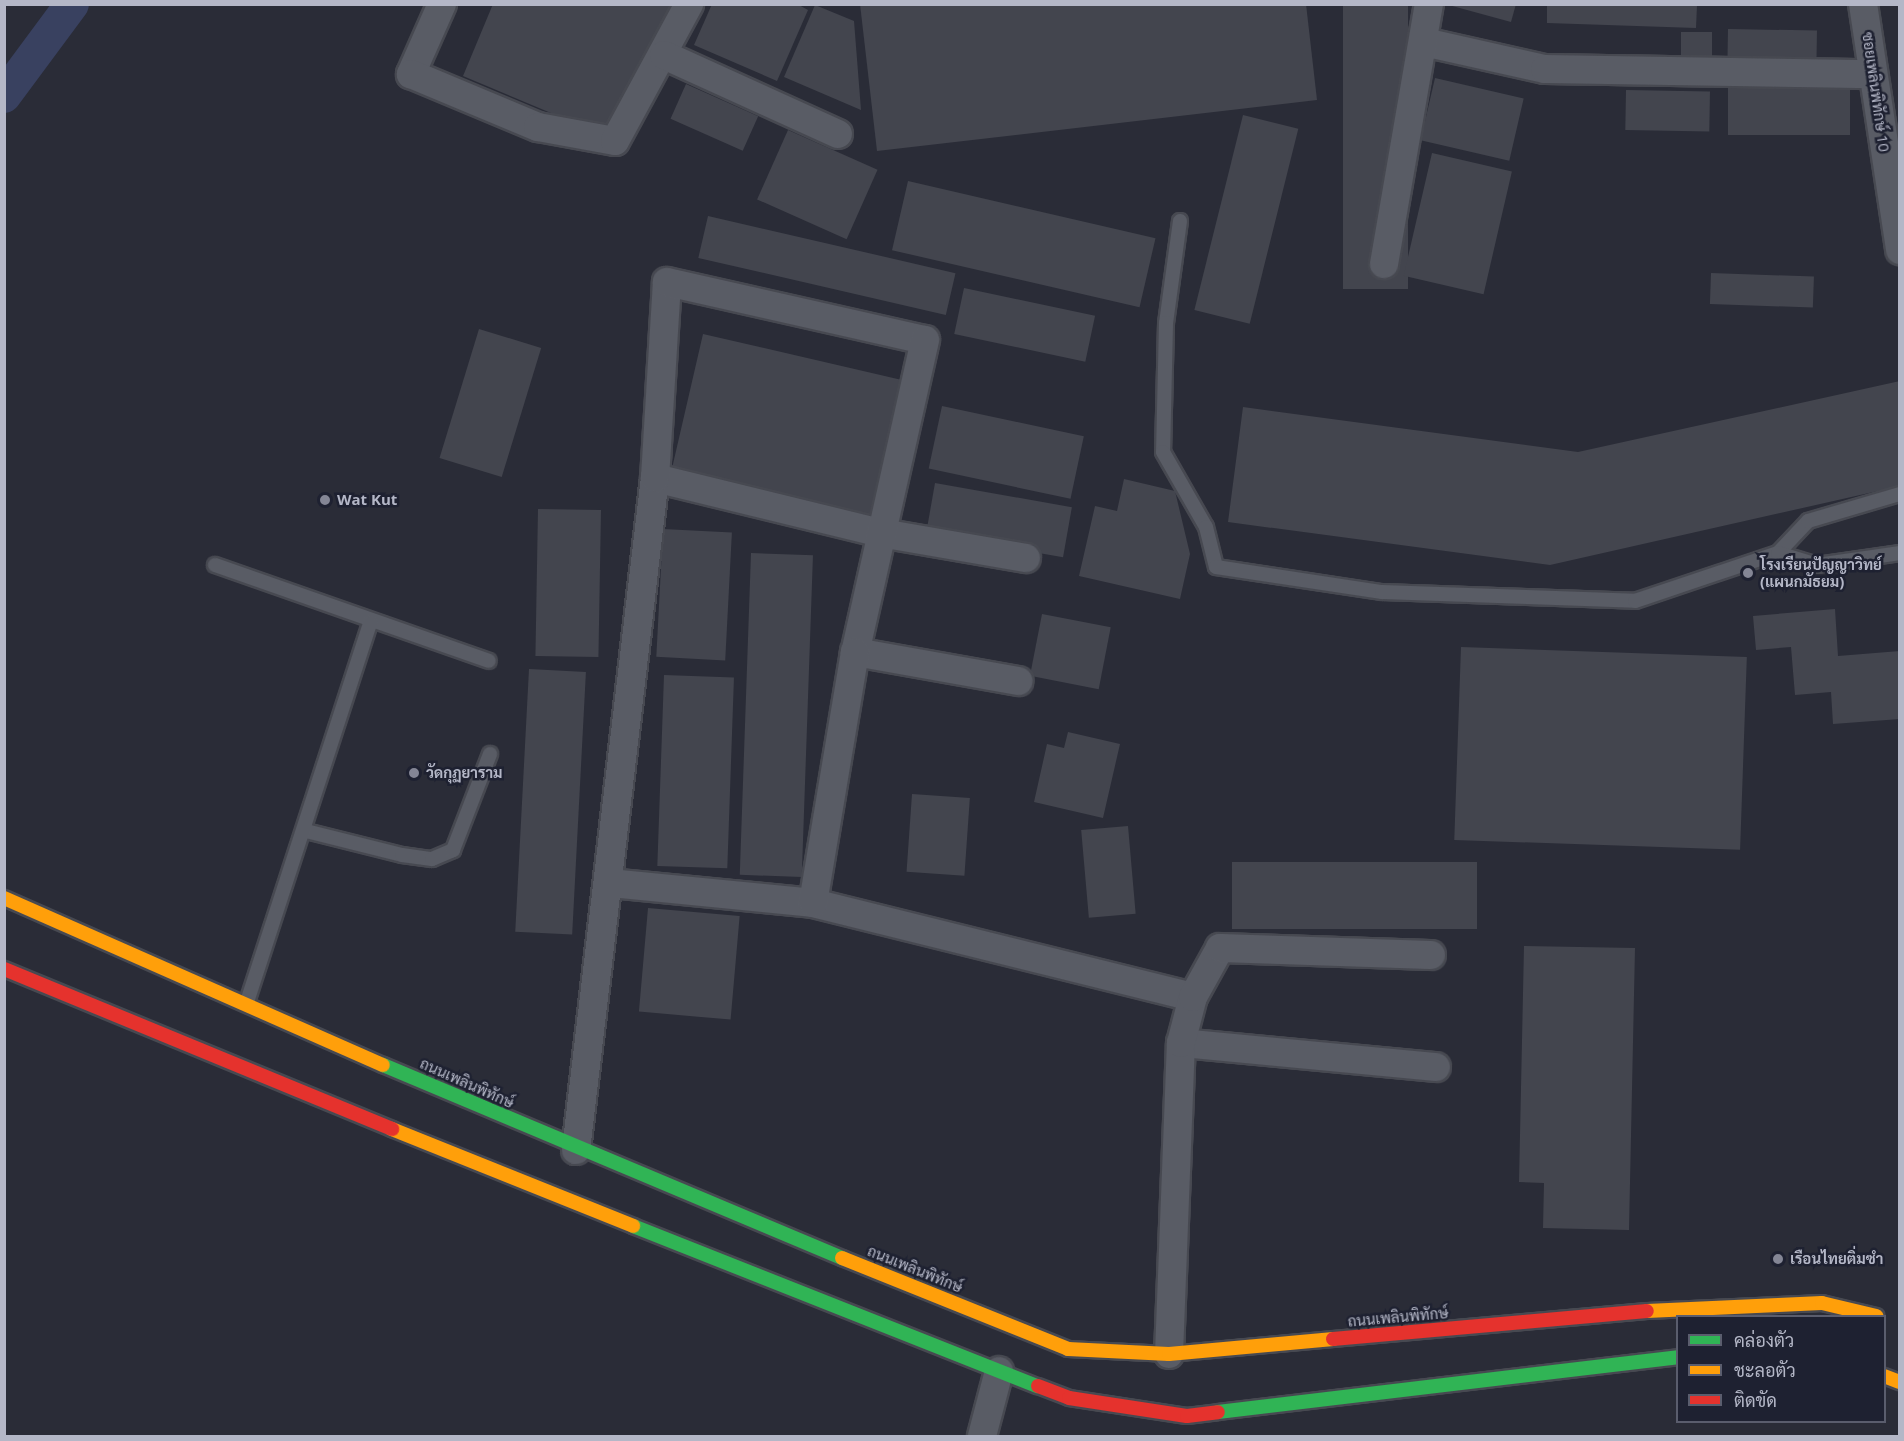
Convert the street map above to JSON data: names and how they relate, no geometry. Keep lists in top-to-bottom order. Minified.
{"streets":{"main road":["ถนนเพลินพิทักษ์"],"street":["ซอยเพลินพิทักษ์ 10"]},"places":["Wat Kut","โรงเรียนปัญญาวิทย์ (แผนกมัธยม)","วัดกุฏยาราม","เรือนไทยติ่มซำ"],"legend":["คล่องตัว","ชะลอตัว","ติดขัด"]}
